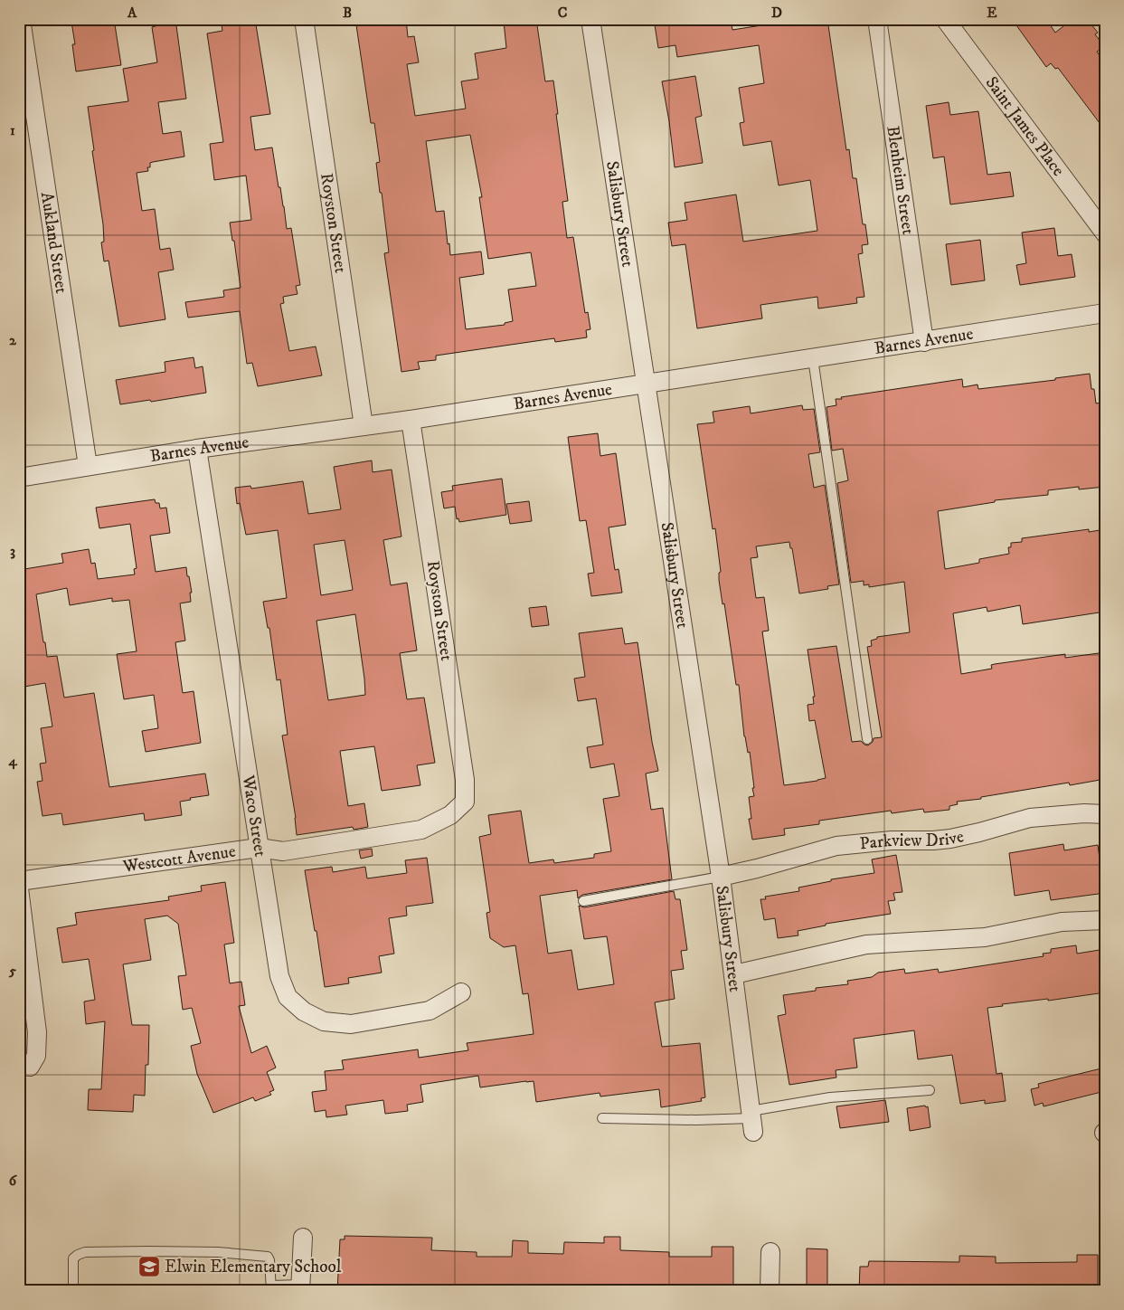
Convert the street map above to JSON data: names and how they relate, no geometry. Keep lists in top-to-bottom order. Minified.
{"streets":{"street":["Saint James Place","Blenheim Street","Salisbury Street","Royston Street","Aukland Street","Barnes Avenue","Waco Street","Parkview Drive","Westcott Avenue"]},"crossings":[["Blenheim Street","Barnes Avenue"],["Salisbury Street","Barnes Avenue"],["Salisbury Street","Parkview Drive"],["Royston Street","Barnes Avenue"],["Royston Street","Westcott Avenue"],["Aukland Street","Barnes Avenue"],["Barnes Avenue","Waco Street"],["Waco Street","Westcott Avenue"]],"places":{"school or university":["Elwin Elementary School"]},"grid":{"columns":["A","B","C","D","E"],"rows":["1","2","3","4","5","6"]}}
